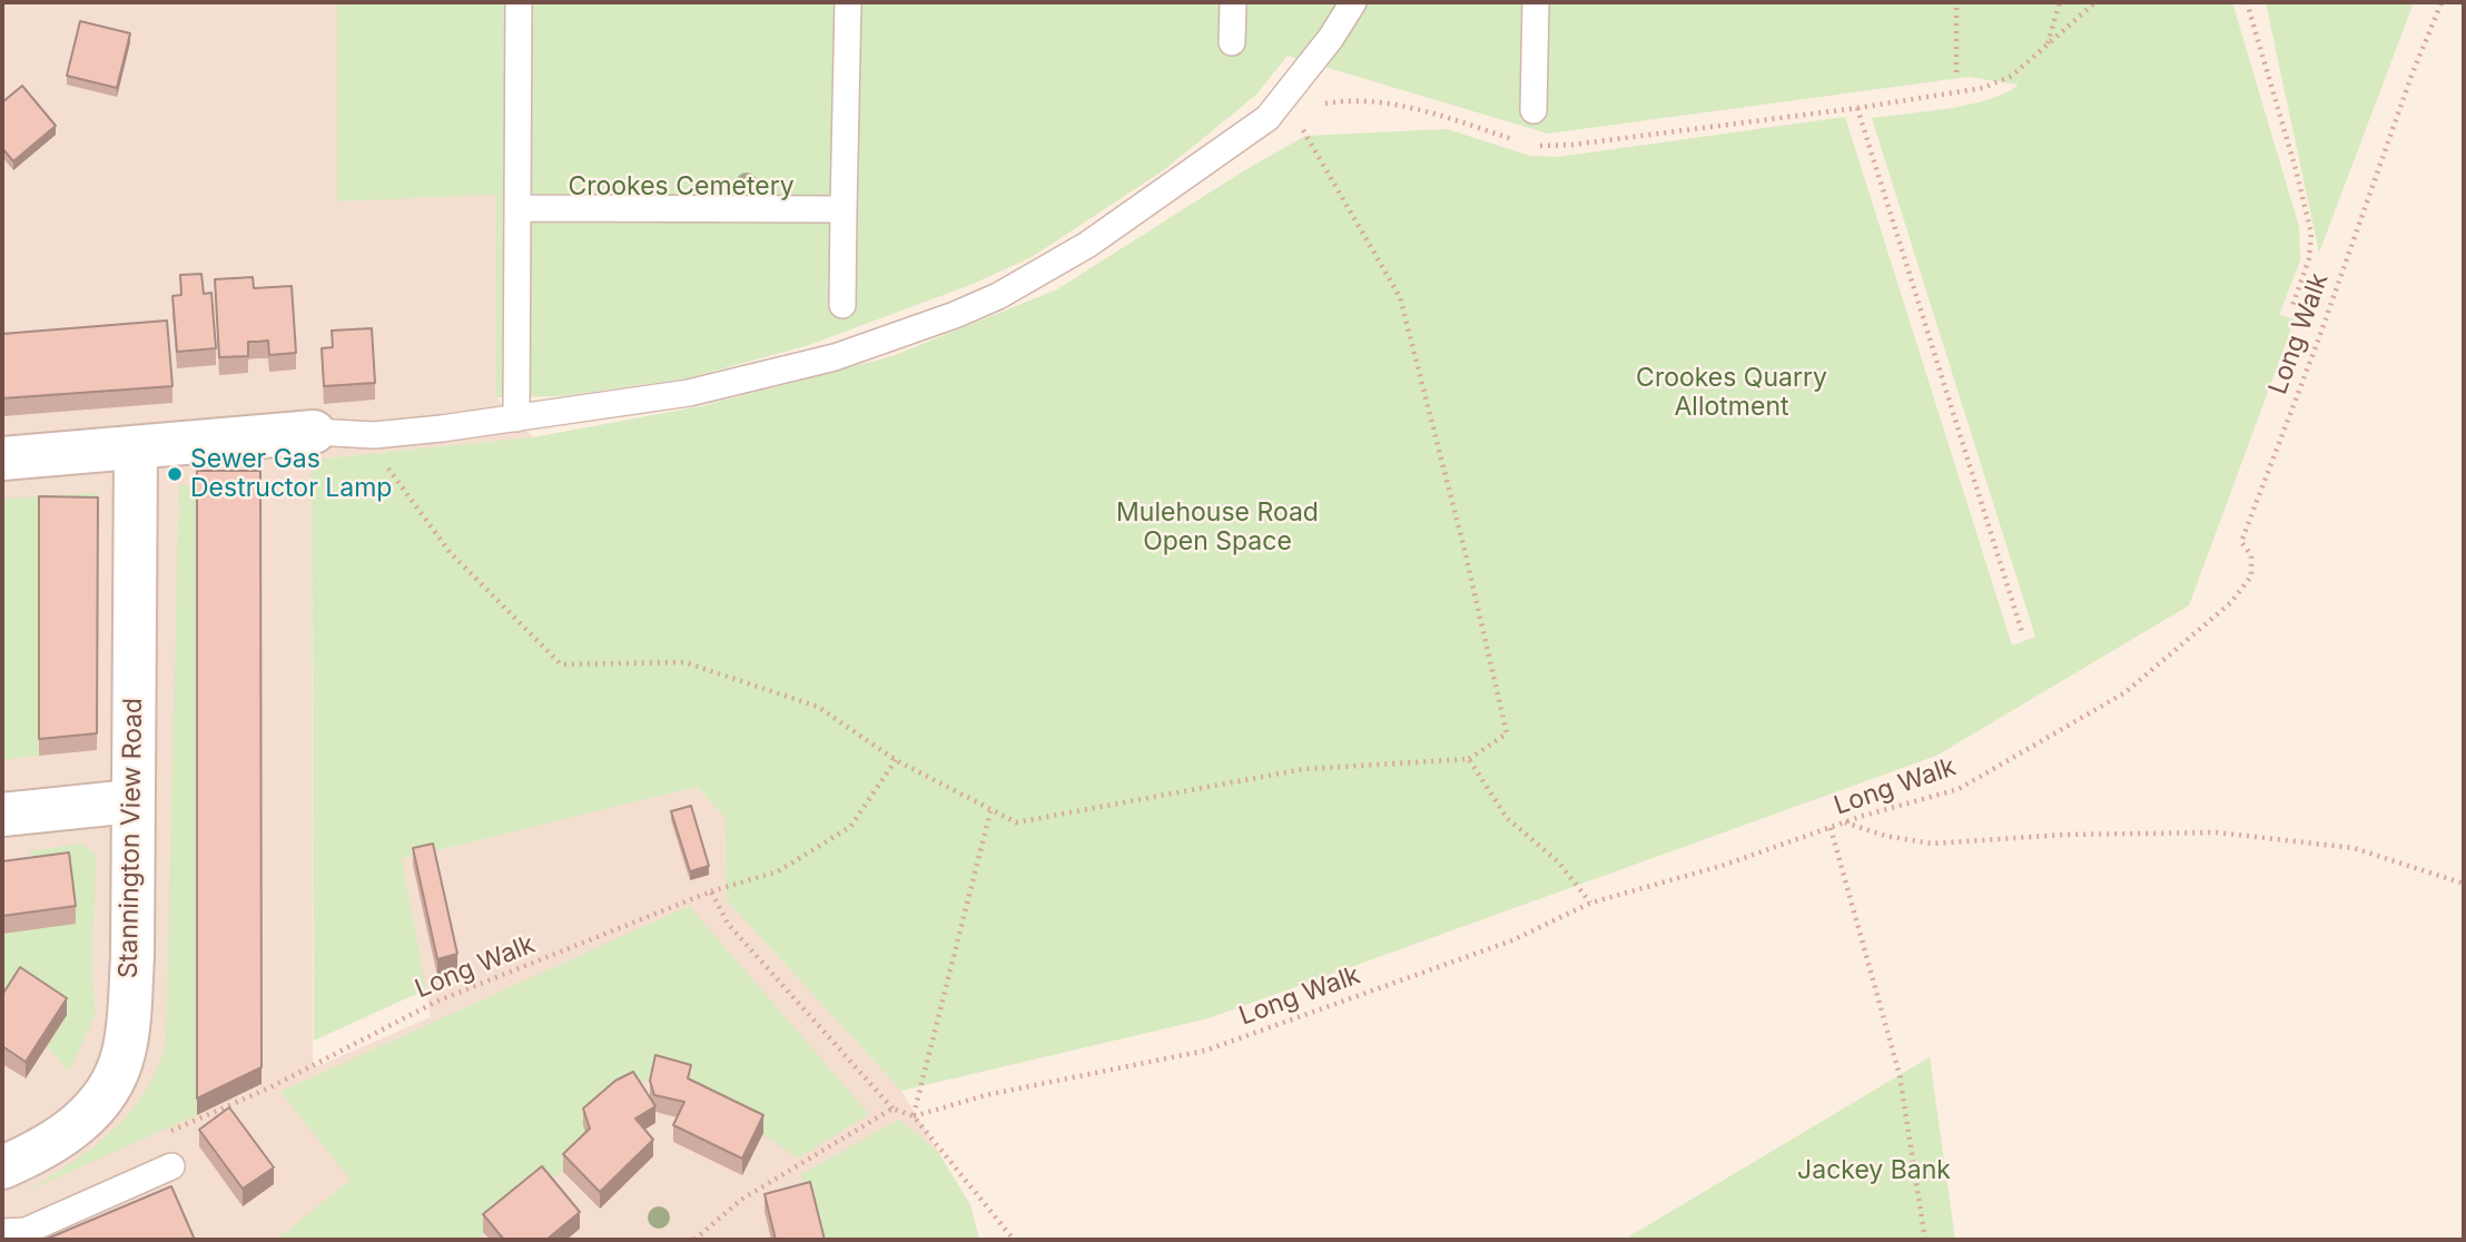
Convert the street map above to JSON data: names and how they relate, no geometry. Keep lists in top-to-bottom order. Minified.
{"streets":{"street":["Stannington View Road"],"path":["Long Walk"]},"parks":["Crookes Cemetery","Crookes Quarry Allotment","Mulehouse Road Open Space","Jackey Bank"],"places":["Sewer Gas Destructor Lamp"]}
